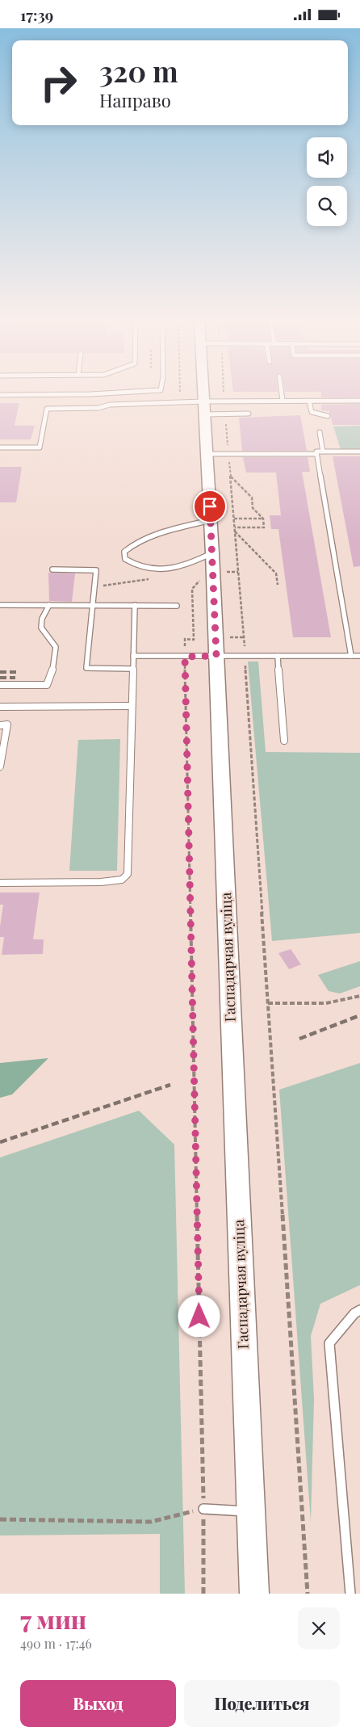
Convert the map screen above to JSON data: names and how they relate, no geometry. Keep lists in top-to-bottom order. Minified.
{"streets":{"street":["Гаспадарчая вуліца"]},"page":{"status":"17:39","turn":["320 m","Направо"],"heading":["7 мин","490 m · 17:46"],"buttons":["Выход","Поделиться"]}}
